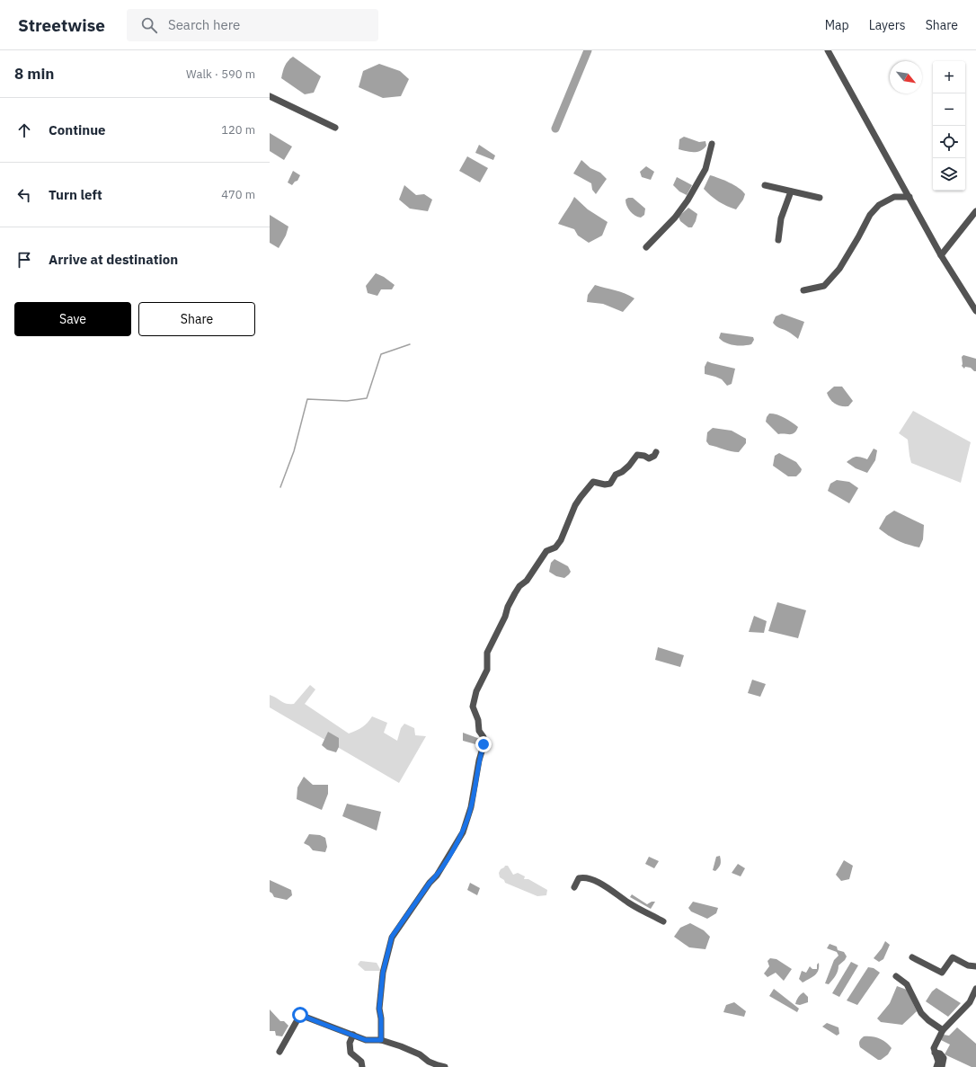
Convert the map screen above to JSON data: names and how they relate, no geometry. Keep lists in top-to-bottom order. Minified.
{"north":"bottom right","page":{"header":"Streetwise","search":"Search here","nav":["Map","Layers","Share"],"heading":["8 min","Walk · 590 m"],"map_buttons":["+","−"],"list":[["Continue","120 m"],["Turn left","470 m"],"Arrive at destination"],"buttons":["Save","Share"]}}
